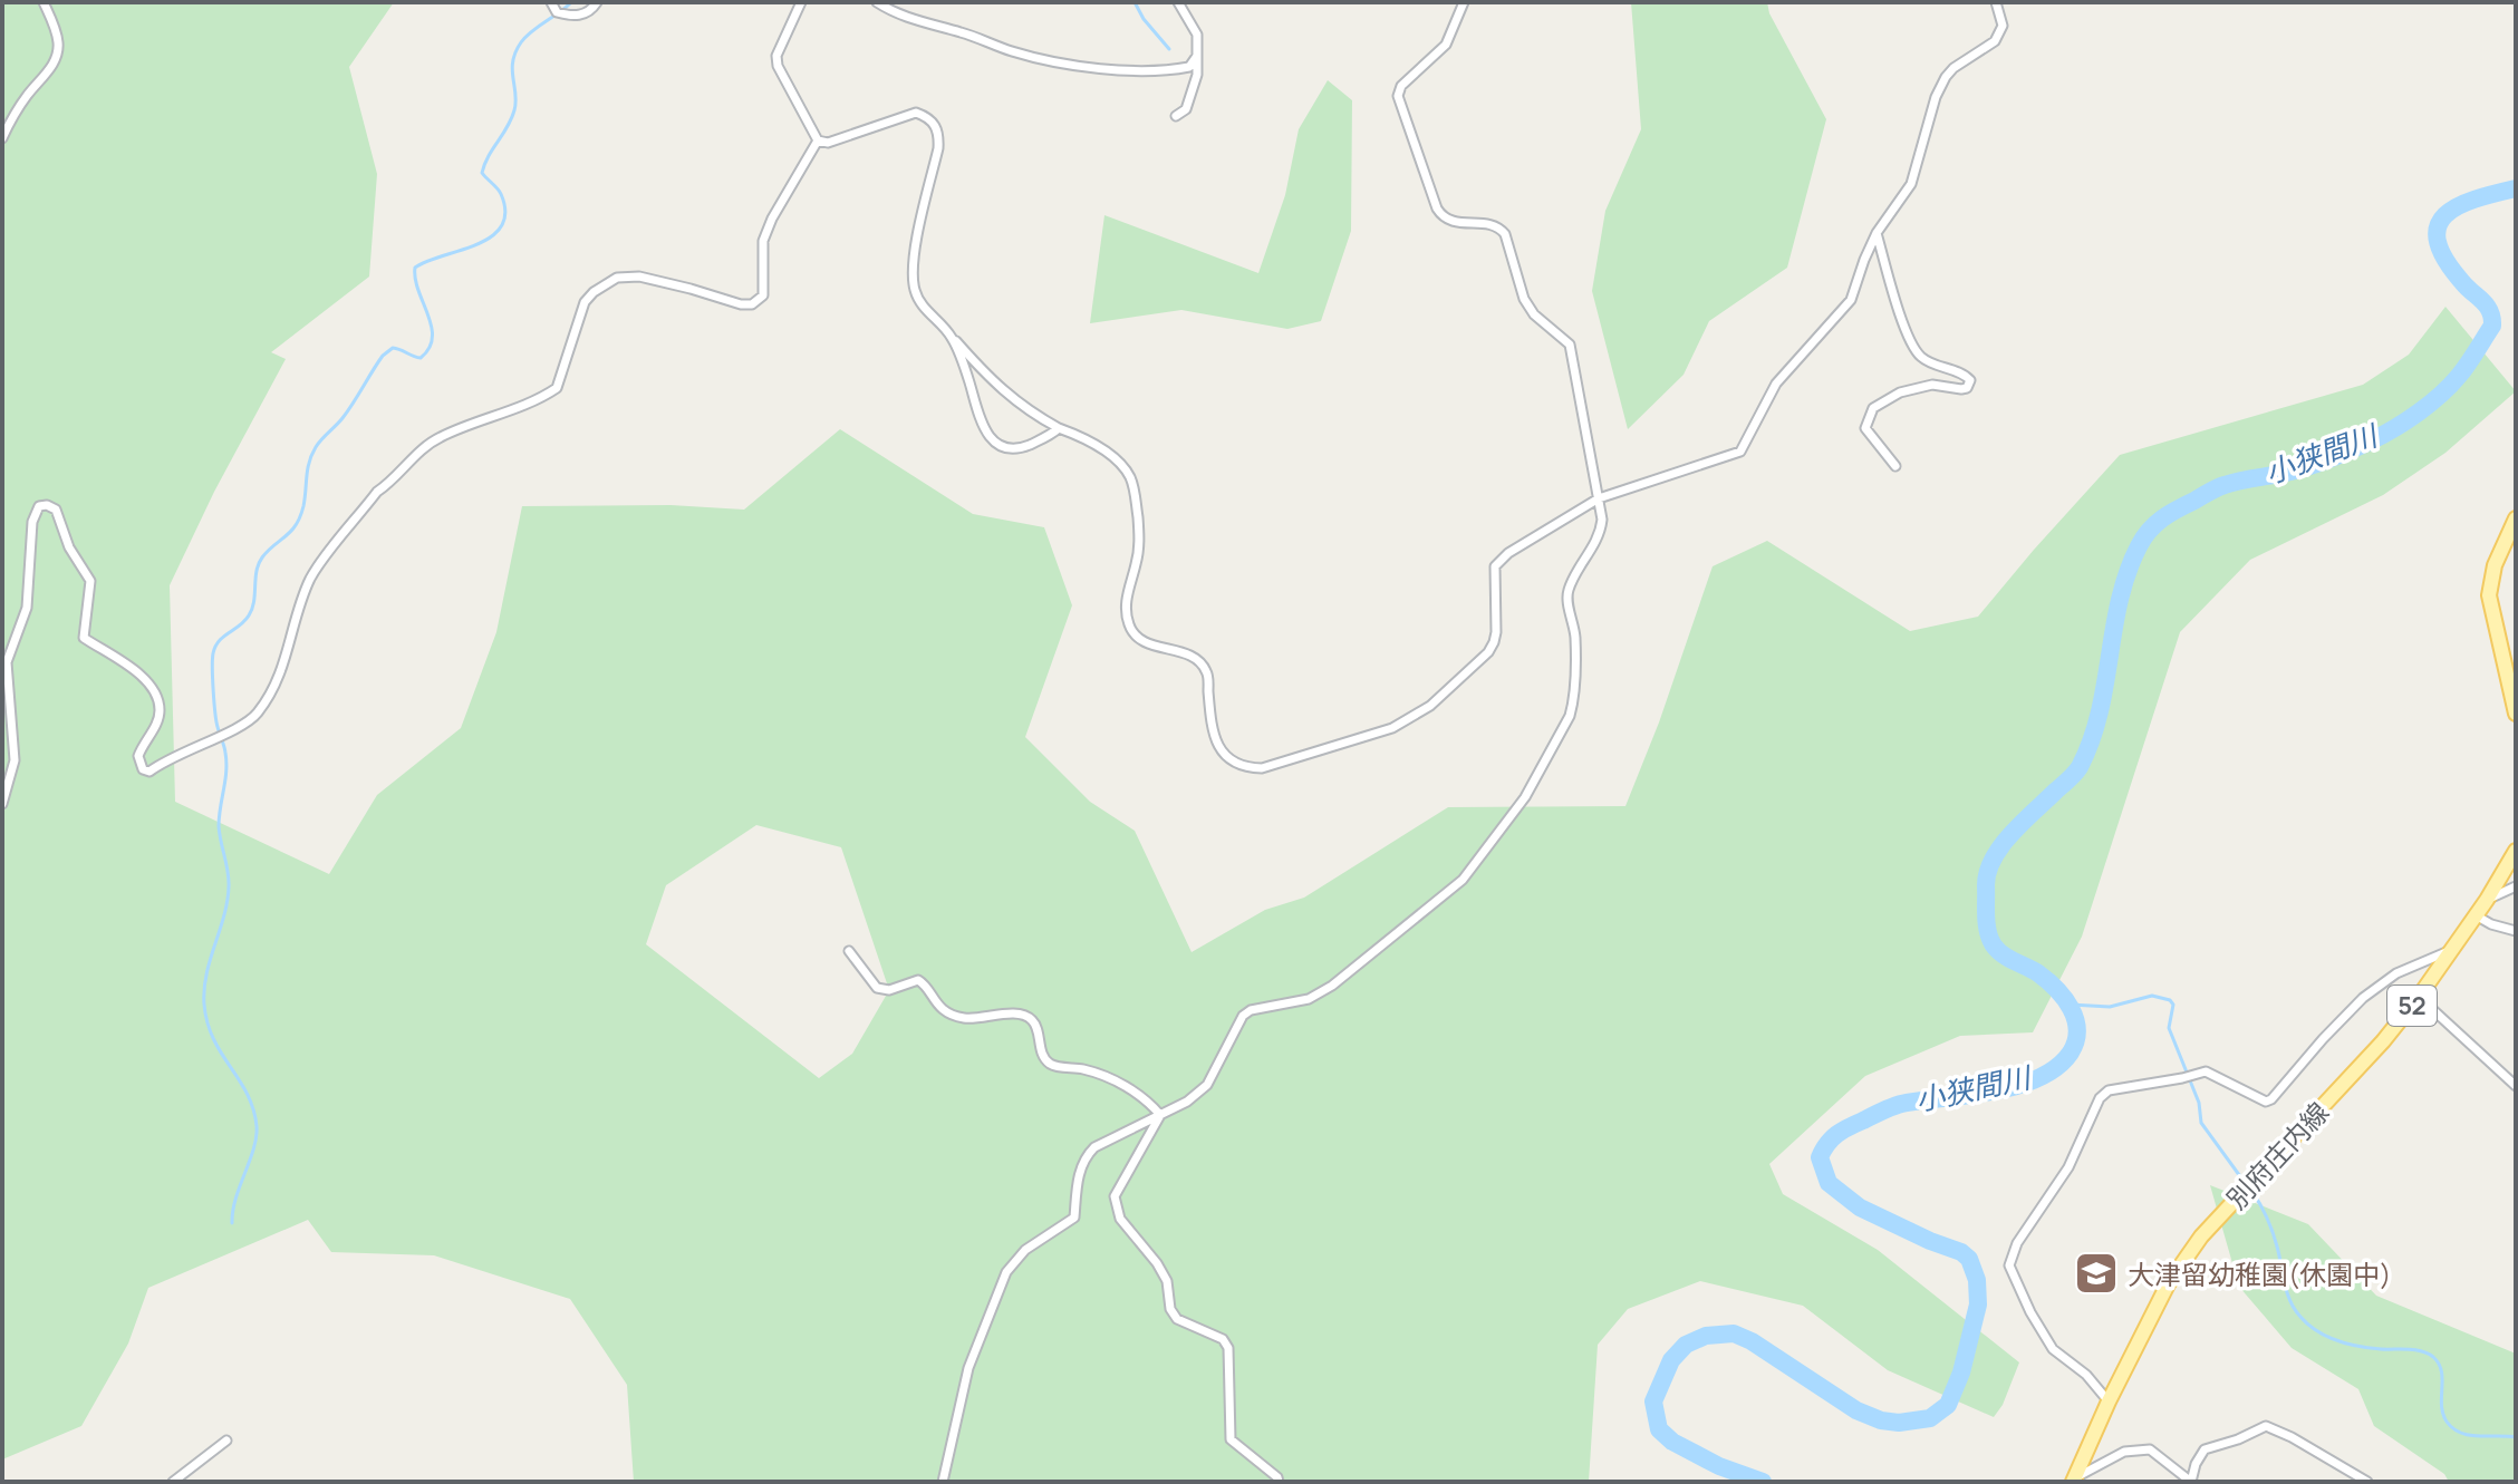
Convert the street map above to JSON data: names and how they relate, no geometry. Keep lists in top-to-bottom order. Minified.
{"streets":{"main road":["52","別府庄内線"]},"water":["小狭間川"],"places":{"school or university":["大津留幼稚園(休園中)"]}}
